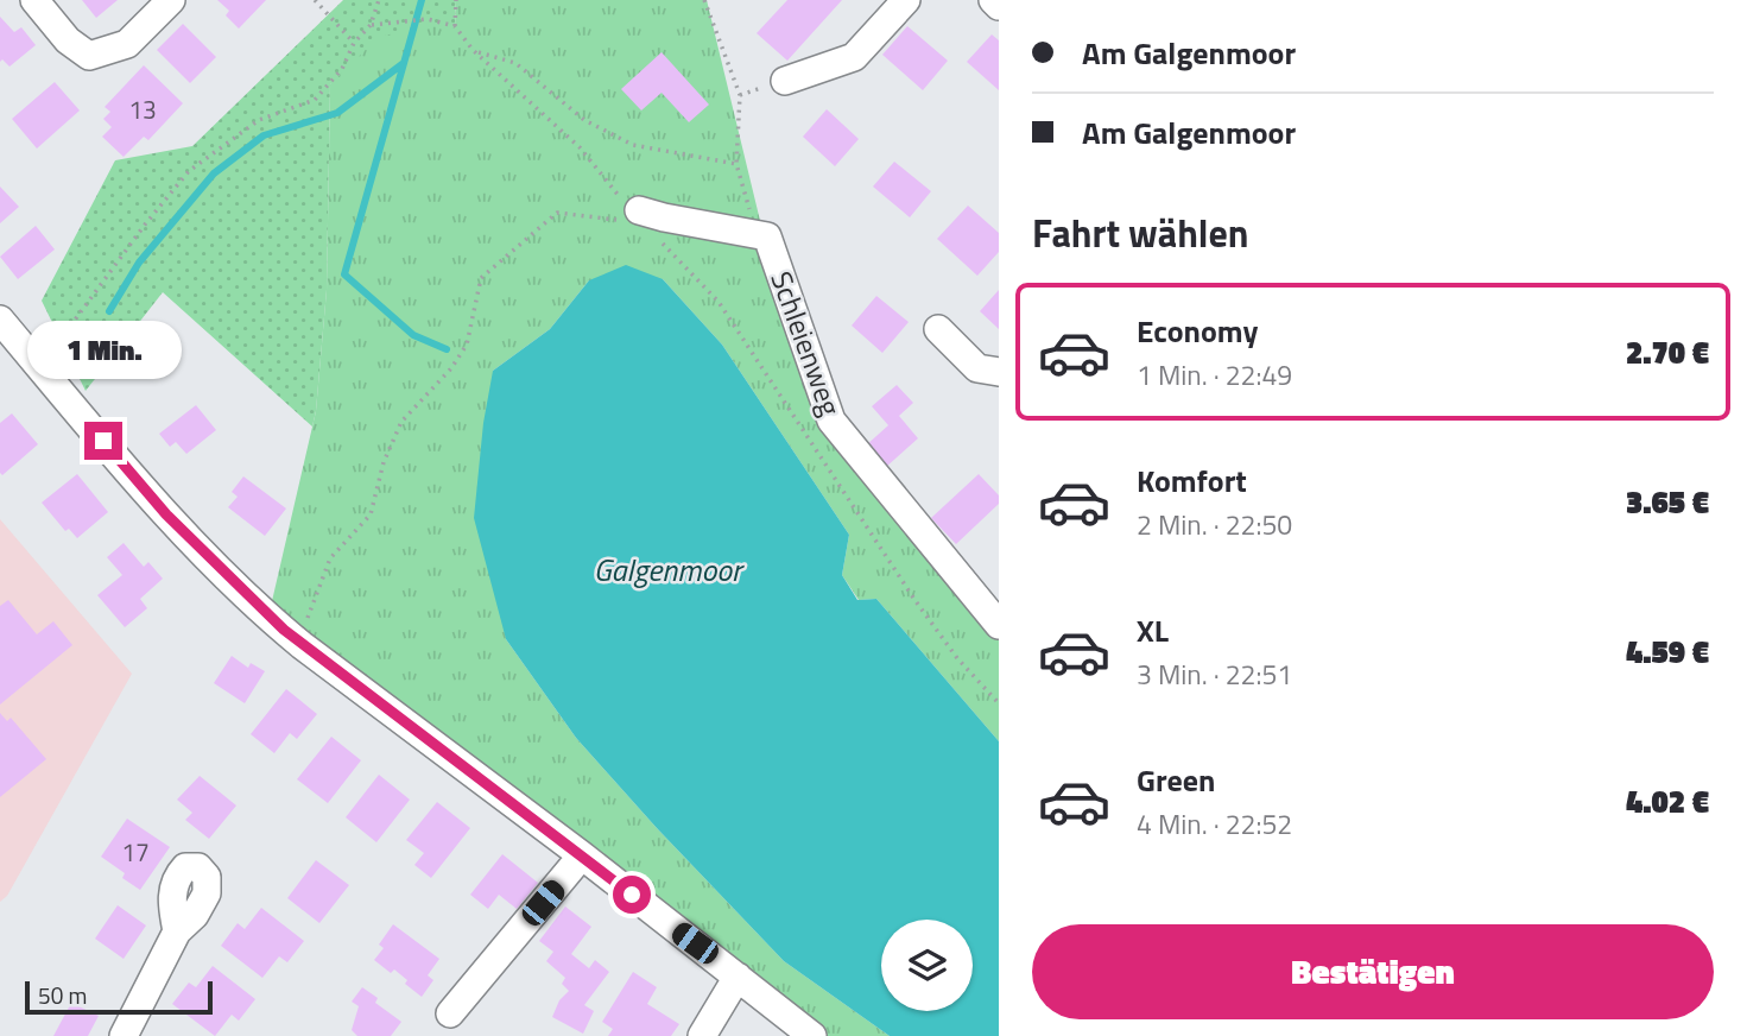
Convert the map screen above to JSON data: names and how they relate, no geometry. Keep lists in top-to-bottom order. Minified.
{"streets":{"street":["Schleienweg"]},"water":["Galgenmoor"],"house_numbers":["13","17"],"scale_bar":"50 m","page":{"banner":["Am Galgenmoor","Am Galgenmoor"],"heading":"Fahrt wählen","list":[{"name":"Economy","note":"1 Min. · 22:49","value":"2.70 €"},{"name":"Komfort","note":"2 Min. · 22:50","value":"3.65 €"},{"name":"XL","note":"3 Min. · 22:51","value":"4.59 €"},{"name":"Green","note":"4 Min. · 22:52","value":"4.02 €"}],"bubble":"1 Min.","buttons":"Bestätigen","scale":"50 m"}}
